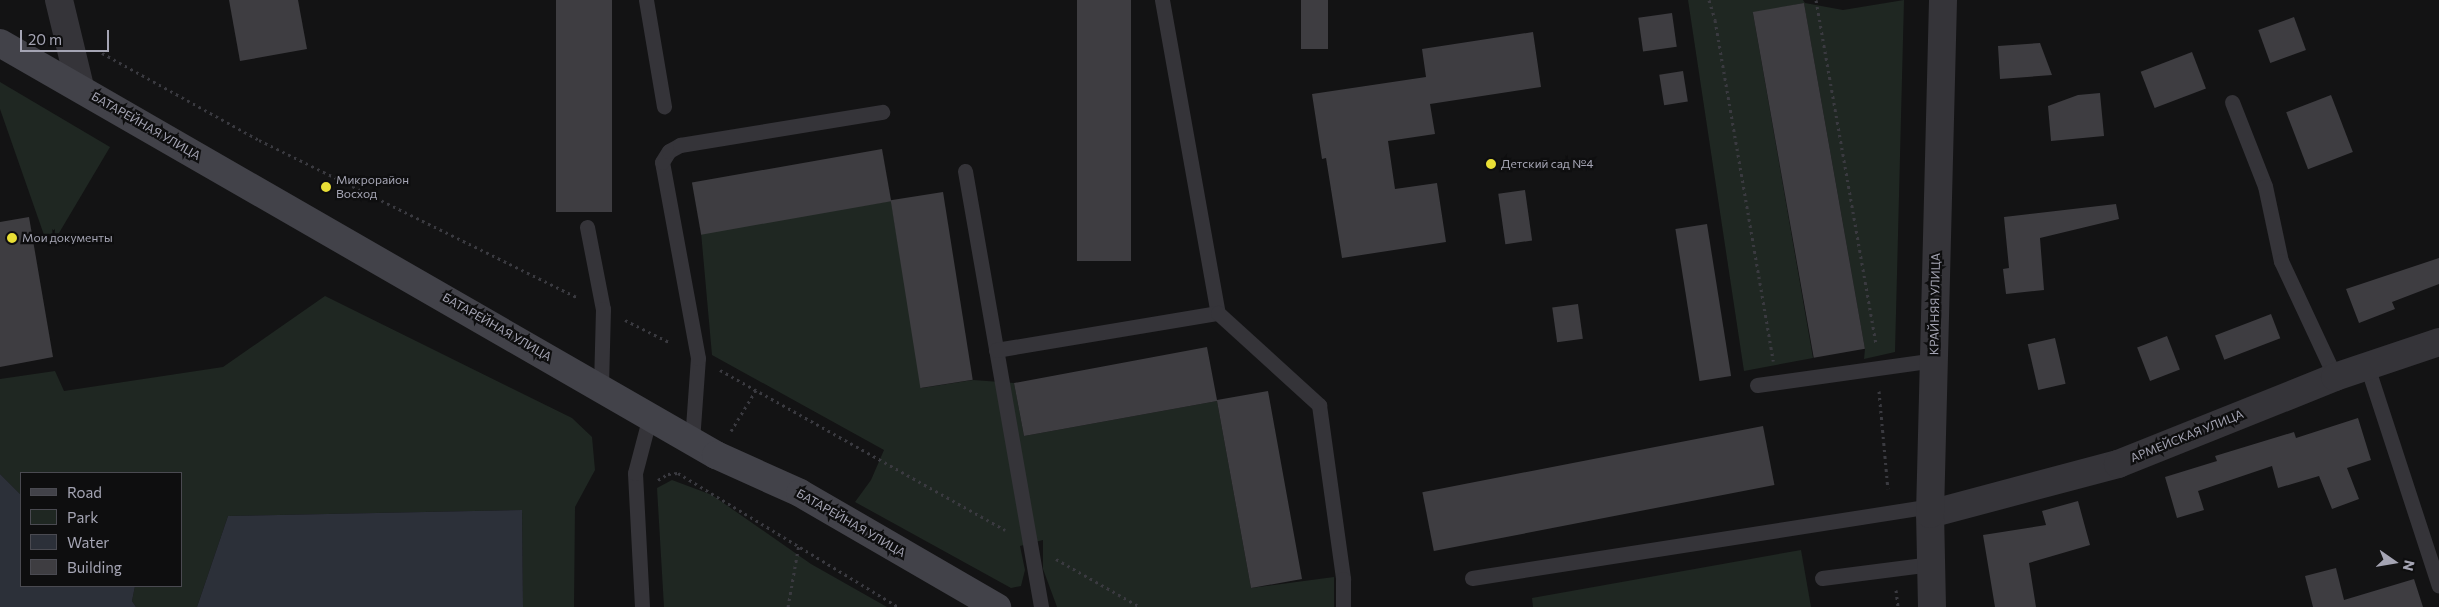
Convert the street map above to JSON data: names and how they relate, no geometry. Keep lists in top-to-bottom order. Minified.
{"streets":{"main road":["БАТАРЕЙНАЯ УЛИЦА"],"street":["КРАЙНЯЯ УЛИЦА","АРМЕЙСКАЯ УЛИЦА"]},"crossings":[["КРАЙНЯЯ УЛИЦА","АРМЕЙСКАЯ УЛИЦА"]],"places":["Детский сад №4","Микрорайон Восход","Мои документы"],"legend":["Road","Park","Water","Building"],"scale_bar":"20 m","north":"right"}
